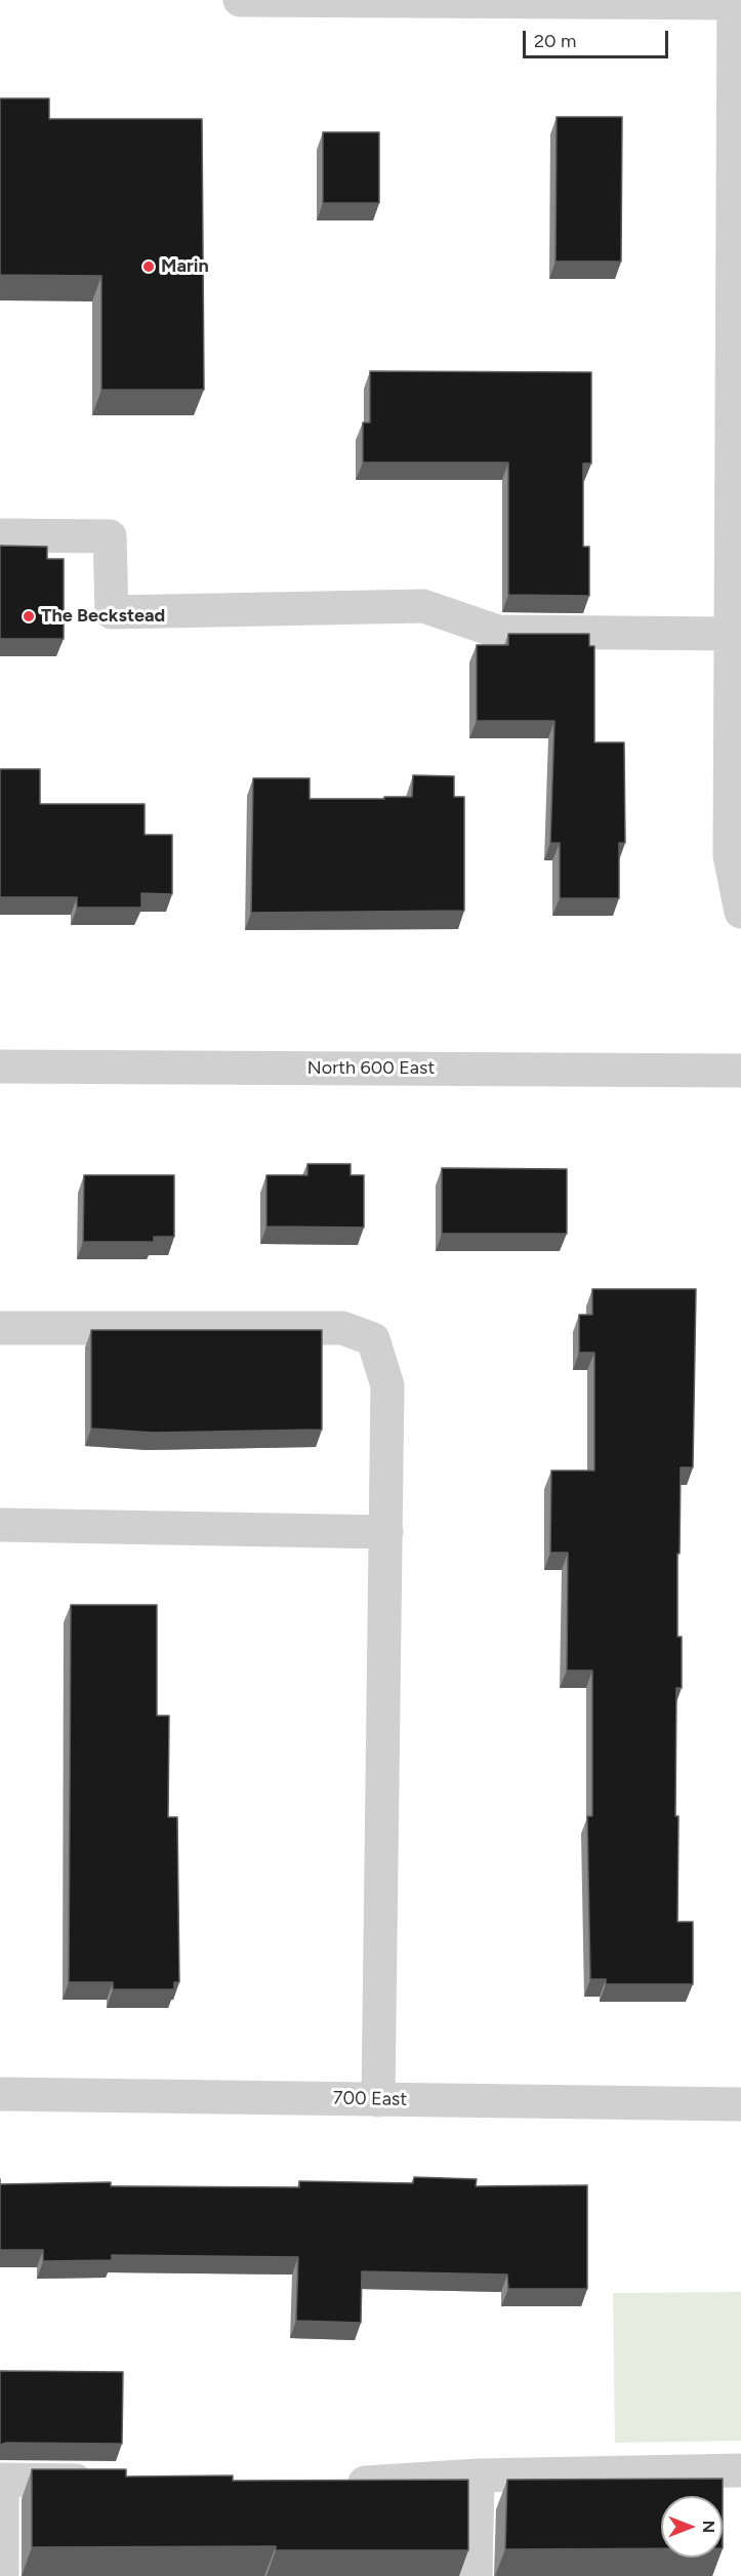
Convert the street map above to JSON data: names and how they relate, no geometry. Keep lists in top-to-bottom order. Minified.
{"streets":{"street":["North 600 East","700 East"]},"places":["Marin","The Beckstead"],"scale_bar":"20 m","north":"right"}
